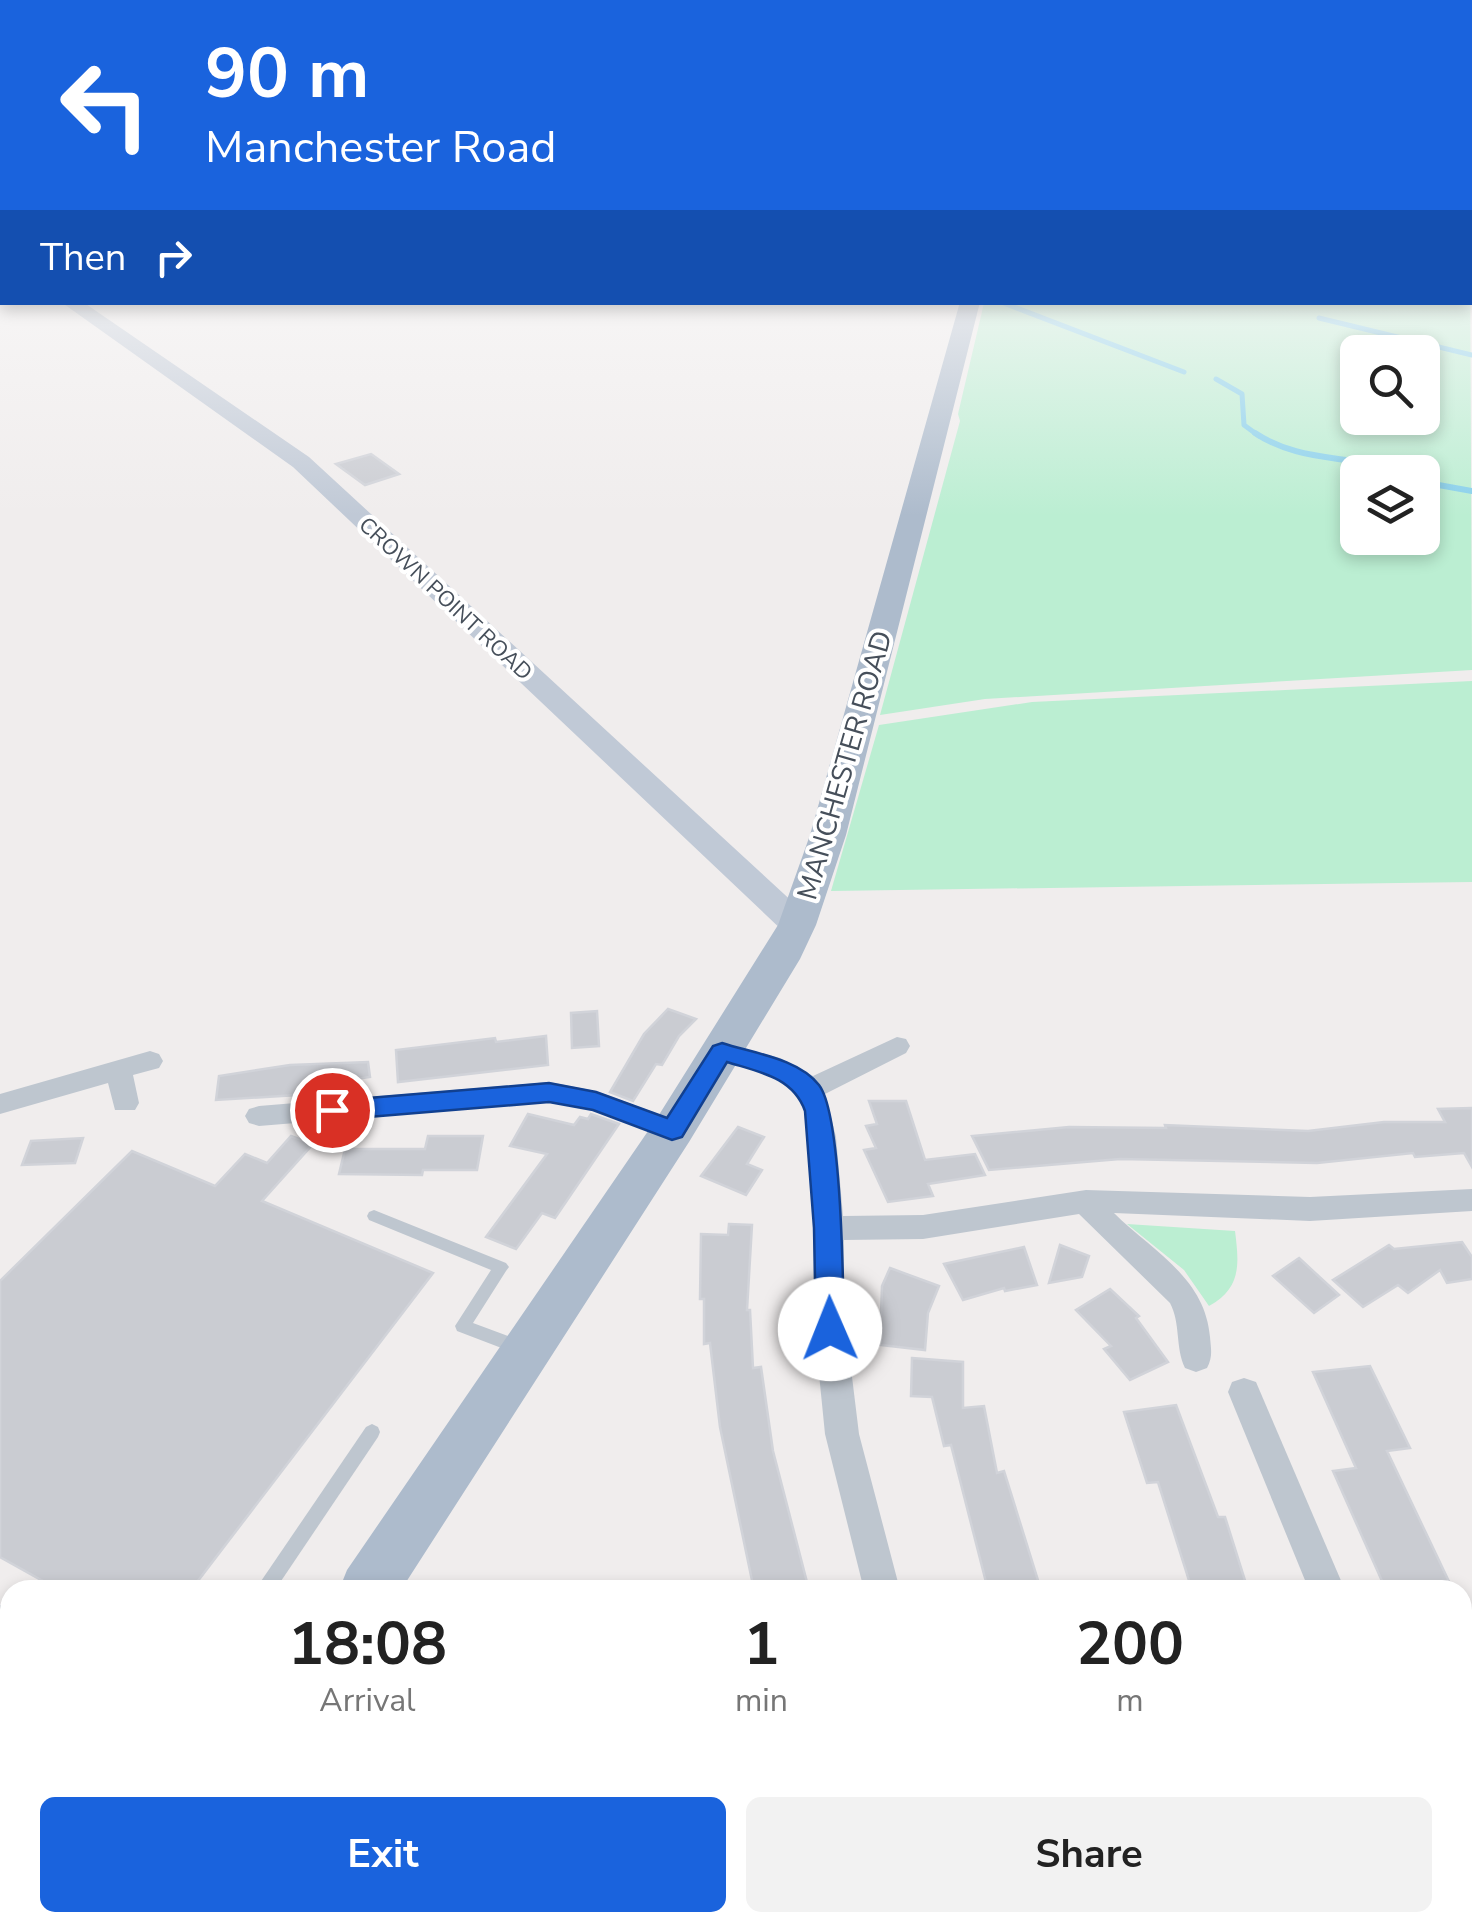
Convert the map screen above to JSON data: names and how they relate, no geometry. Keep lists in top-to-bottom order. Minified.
{"streets":{"main road":["MANCHESTER ROAD"],"street":["CROWN POINT ROAD"]},"crossings":[["CROWN POINT ROAD","MANCHESTER ROAD"]],"page":{"turn":["90 m","Manchester Road"],"then":"Then","eta":["18:08","Arrival","1","min","200","m"],"buttons":["Exit","Share"]}}
